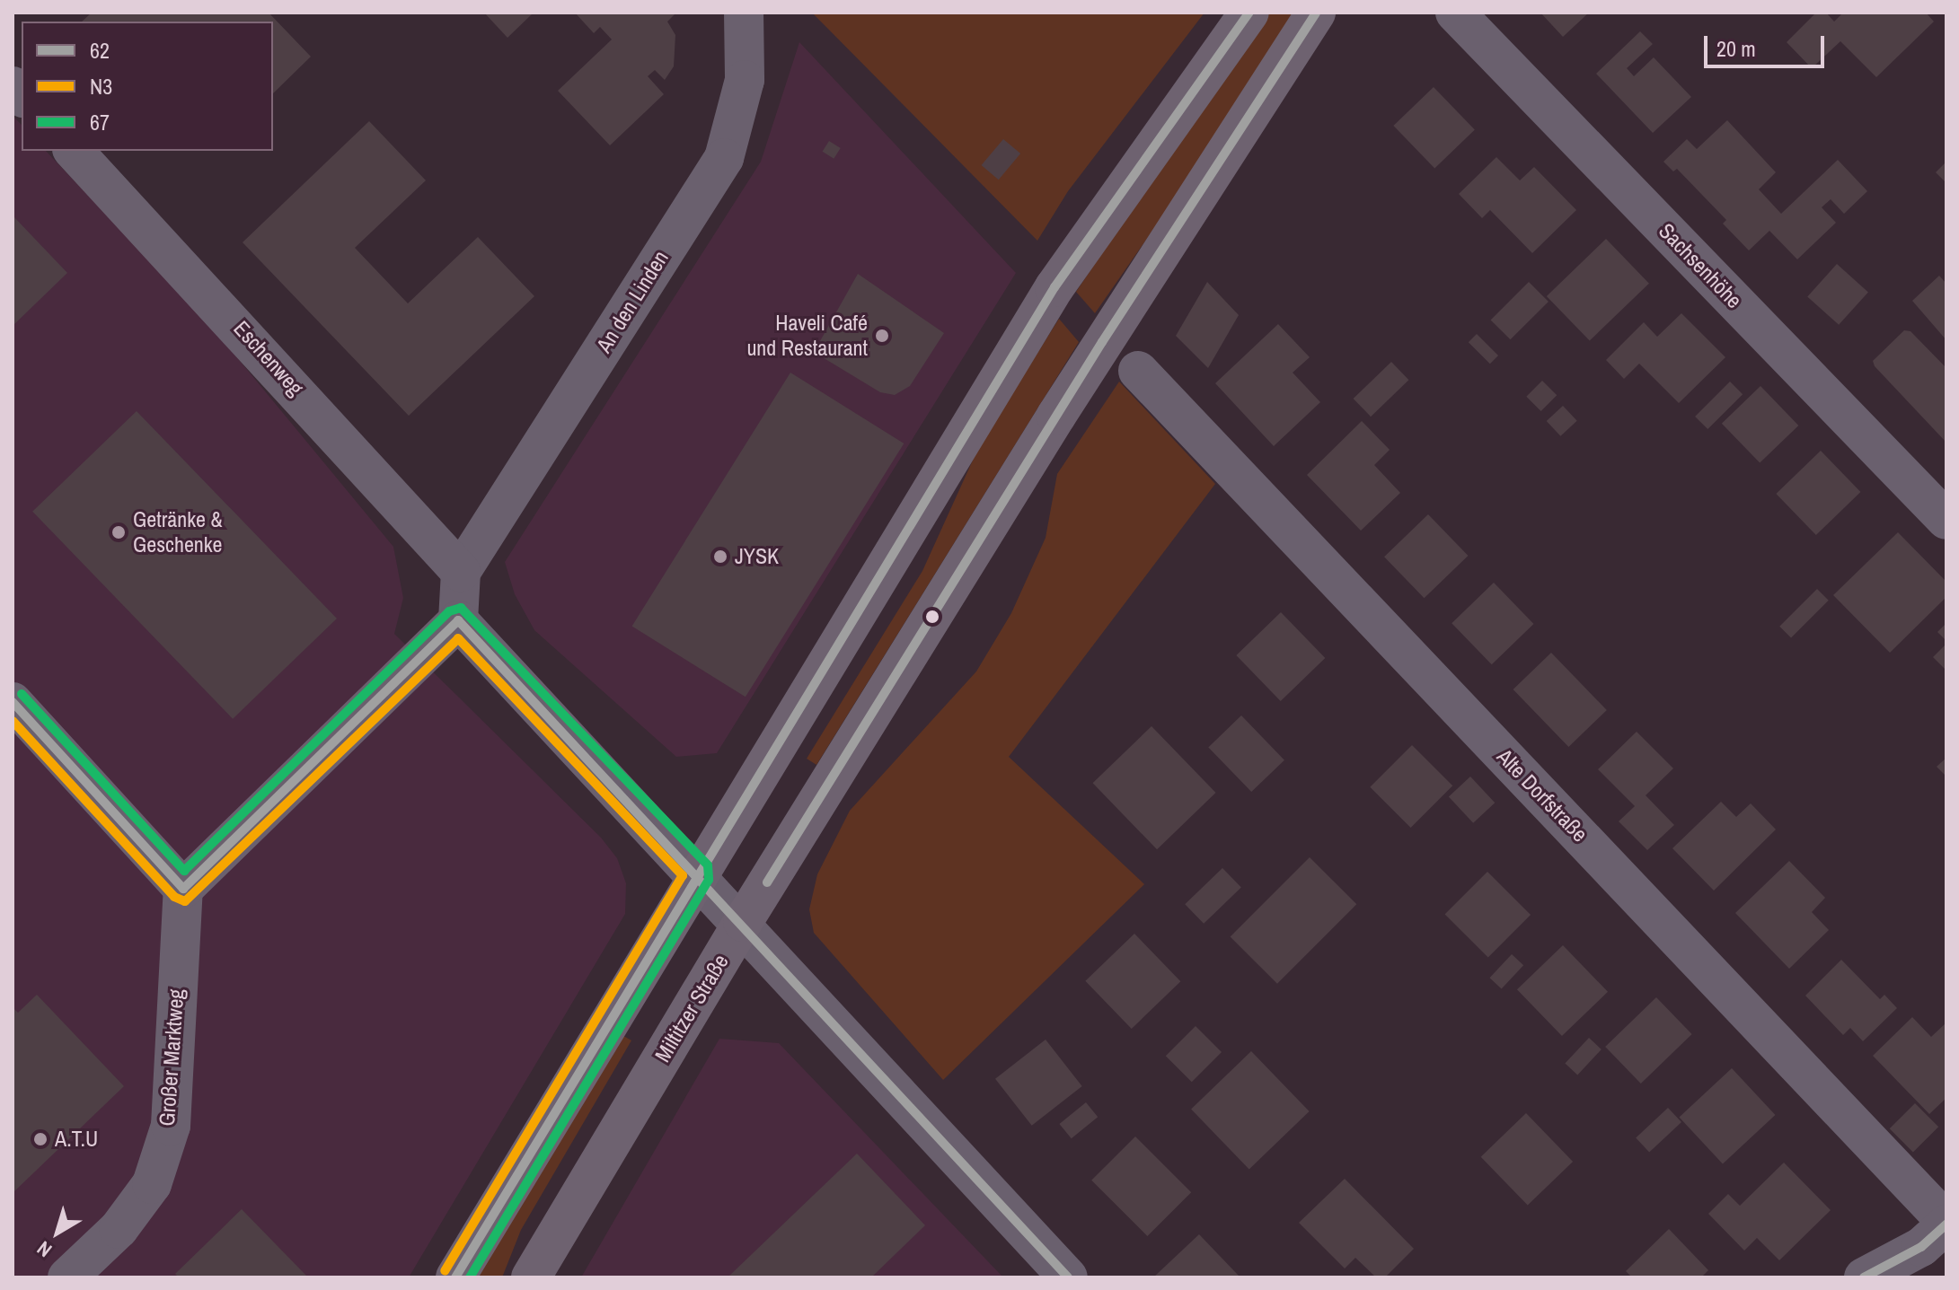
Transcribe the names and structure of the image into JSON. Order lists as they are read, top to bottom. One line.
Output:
{"streets":{"street":["Sachsenhöhe","An den Linden","Eschenweg","Alte Dorfstraße","Miltitzer Straße","Großer Marktweg"]},"crossings":[["An den Linden","Eschenweg"]],"places":["Haveli Café und Restaurant","Getränke & Geschenke","JYSK","A.T.U"],"lines":["transit line 62","transit line 67","transit line N3"],"legend":["62","N3","67"],"scale_bar":"20 m","north":"bottom left"}
